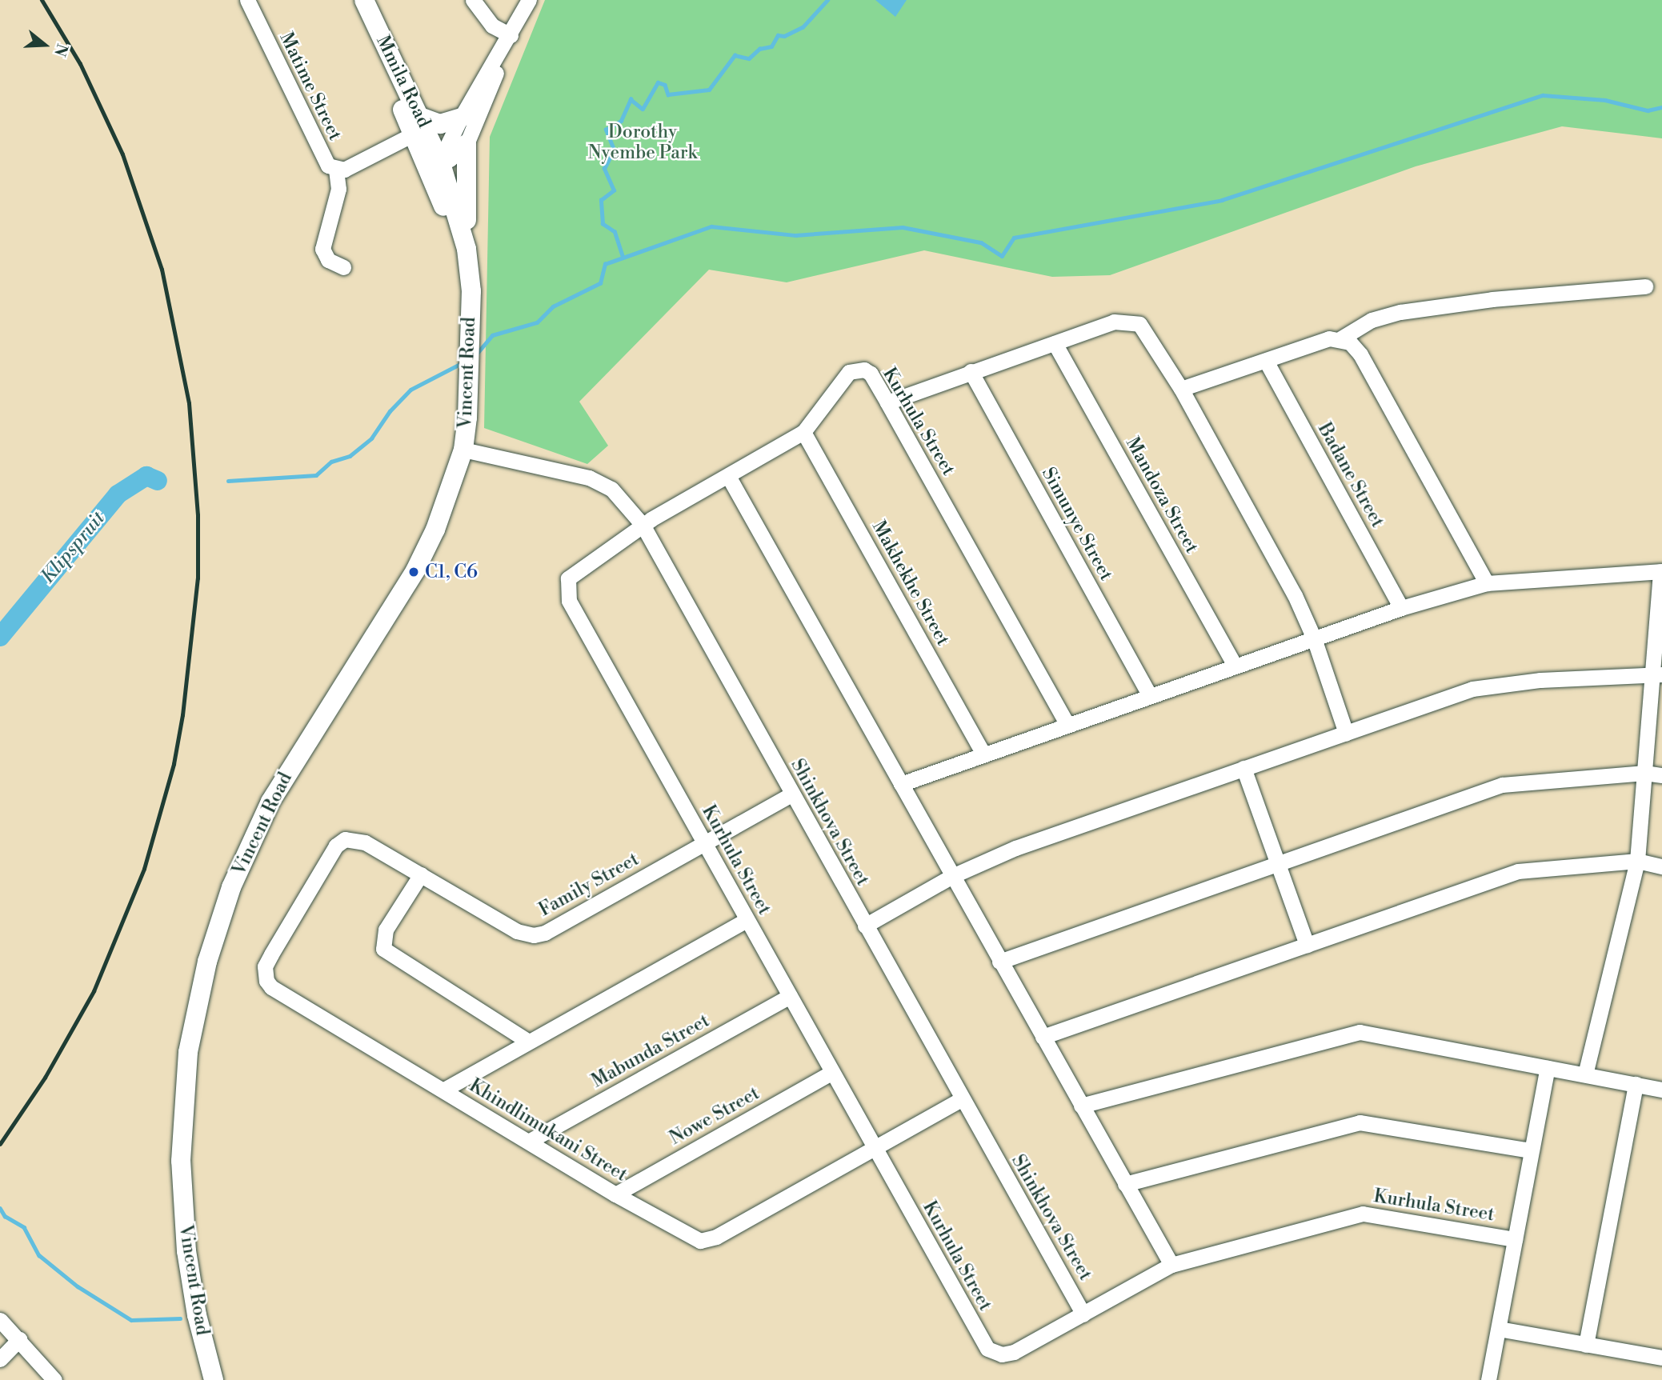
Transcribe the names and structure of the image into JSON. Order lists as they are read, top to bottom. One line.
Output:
{"streets":{"main road":["Mmila Road","Vincent Road"],"street":["Matime Street","Kurhula Street","Badane Street","Mandoza Street","Simunye Street","Makhekhe Street","Shinkhova Street","Family Street","Mabunda Street","Nowe Street","Khindlimukani Street"]},"crossings":[["Mmila Road","Matime Street"],["Mmila Road","Vincent Road"],["Vincent Road","Shinkhova Street"],["Kurhula Street","Makhekhe Street"],["Kurhula Street","Shinkhova Street"],["Kurhula Street","Family Street"],["Kurhula Street","Mabunda Street"],["Kurhula Street","Nowe Street"],["Kurhula Street","Khindlimukani Street"],["Shinkhova Street","Family Street"],["Shinkhova Street","Khindlimukani Street"],["Family Street","Khindlimukani Street"],["Mabunda Street","Khindlimukani Street"],["Nowe Street","Khindlimukani Street"]],"water":["Klipspruit"],"parks":["Dorothy Nyembe Park"],"places":["C1, C6"],"north":"right"}
